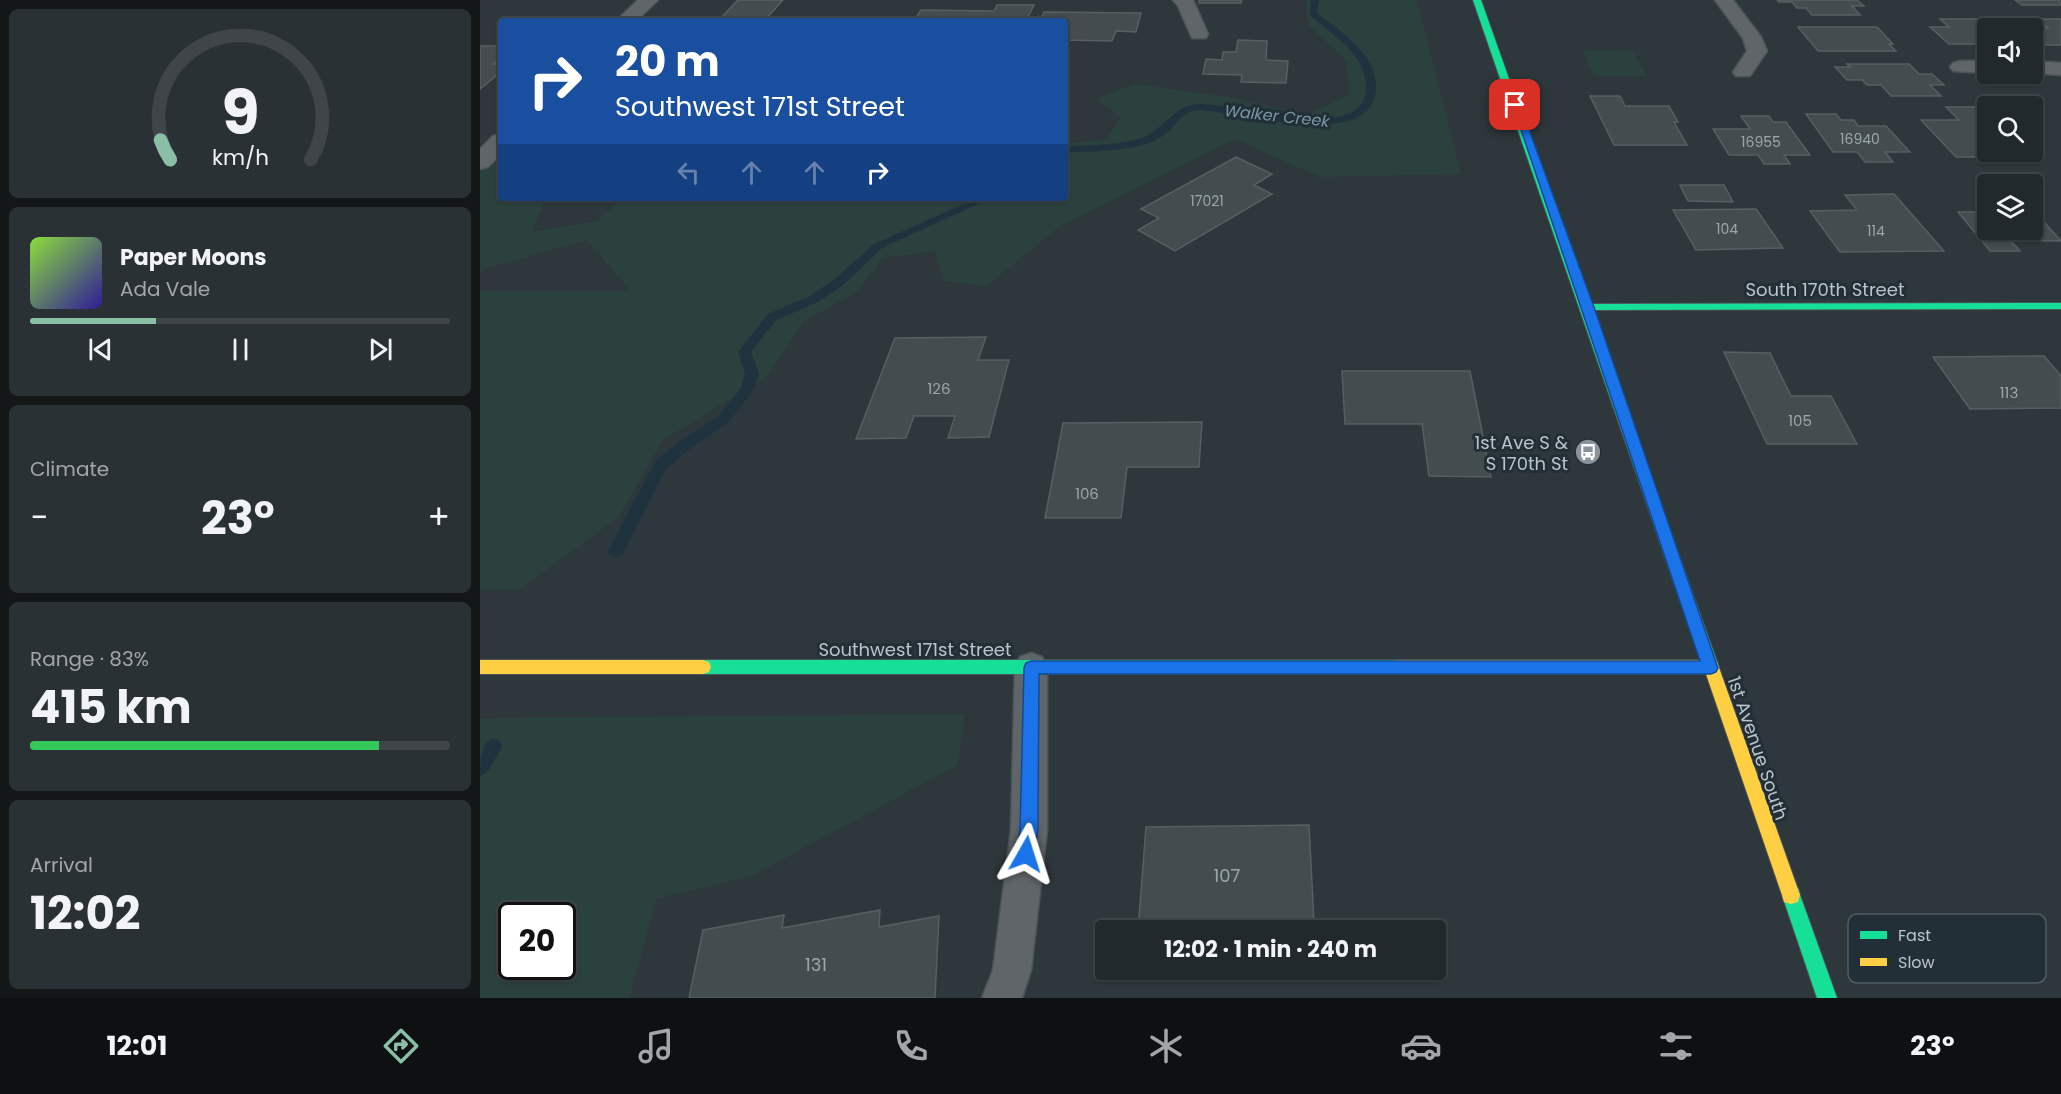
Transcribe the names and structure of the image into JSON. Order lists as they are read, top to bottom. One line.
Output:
{"streets":{"main road":["South 170th Street","Southwest 171st Street","1st Avenue South"]},"crossings":[["South 170th Street","1st Avenue South"],["Southwest 171st Street","1st Avenue South"]],"water":["Walker Creek"],"places":{"bus stop":["1st Ave S & S 170th St"]},"house_numbers":["16940","16955","17021","104","114","126","113","105","106","107","131"],"legend":["Fast","Slow"],"page":{"turn":["20 m","Southwest 171st Street"],"song":["Paper Moons","Ada Vale"],"tile":["Climate",["Range · 83%","415 km"],["Arrival","12:02"]],"heat":["−","23°","+"],"limit":"20","trip":"12:02 · 1 min · 240 m","tabs":["12:01","23°"],"gauge":["9","km/h"]}}
